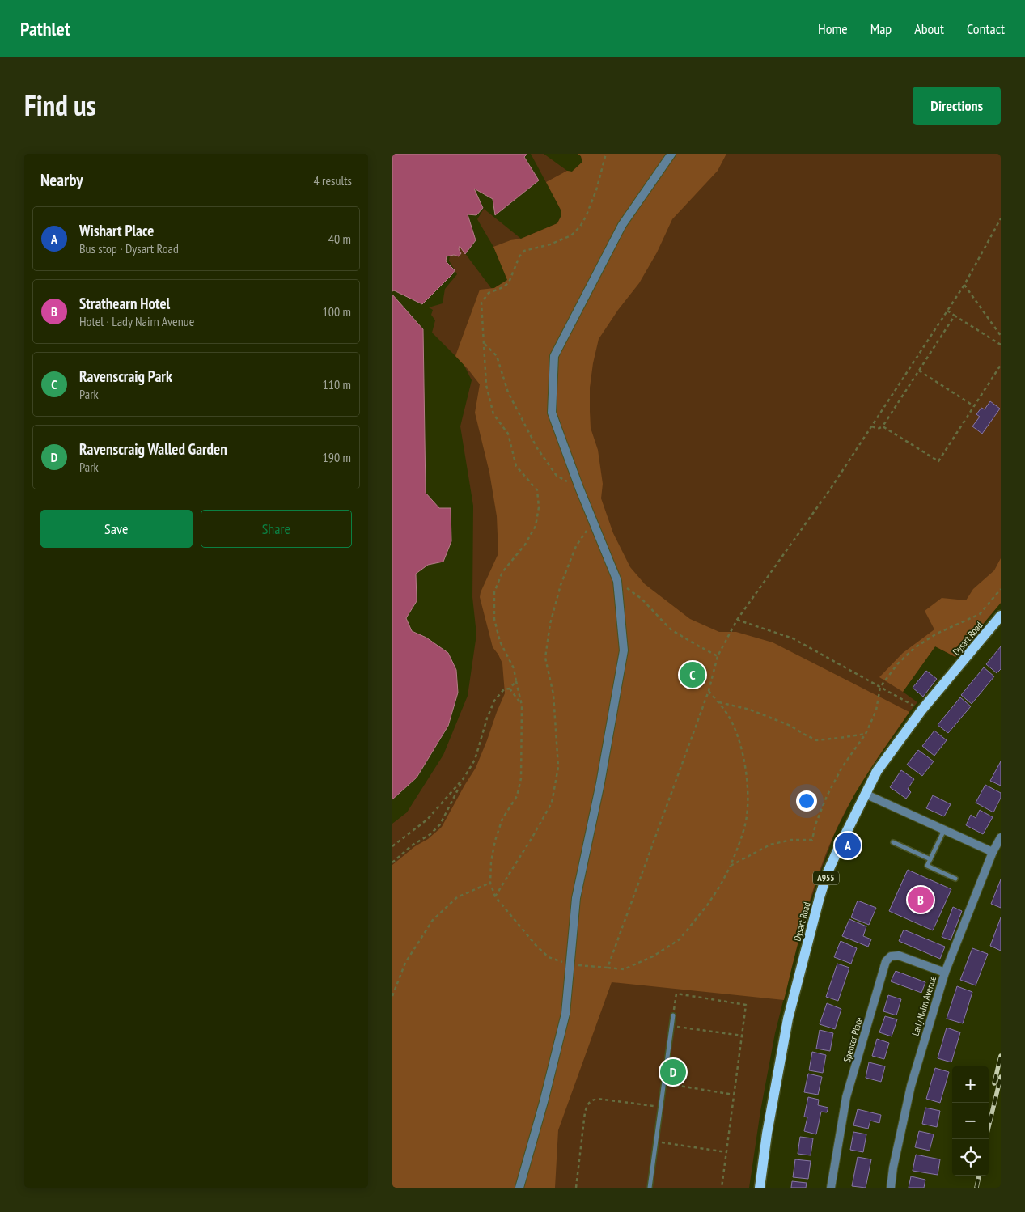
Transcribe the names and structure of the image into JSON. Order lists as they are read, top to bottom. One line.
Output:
{"streets":{"main road":["Dysart Road","A955"],"street":["Lady Nairn Avenue","Spencer Place"]},"crossings":[["Lady Nairn Avenue","Spencer Place"]],"page":{"header":"Pathlet","nav":["Home","Map","About","Contact"],"title":"Find us","buttons":["Directions",["Save","Share"]],"heading":["Nearby","4 results"],"list":[{"mark":"A","name":"Wishart Place","note":"Bus stop · Dysart Road","value":"40 m"},{"mark":"B","name":"Strathearn Hotel","note":"Hotel · Lady Nairn Avenue","value":"100 m"},{"mark":"C","name":"Ravenscraig Park","note":"Park","value":"110 m"},{"mark":"D","name":"Ravenscraig Walled Garden","note":"Park","value":"190 m"}],"pins":["C","A","B","D"],"map_buttons":["+","−"]}}
